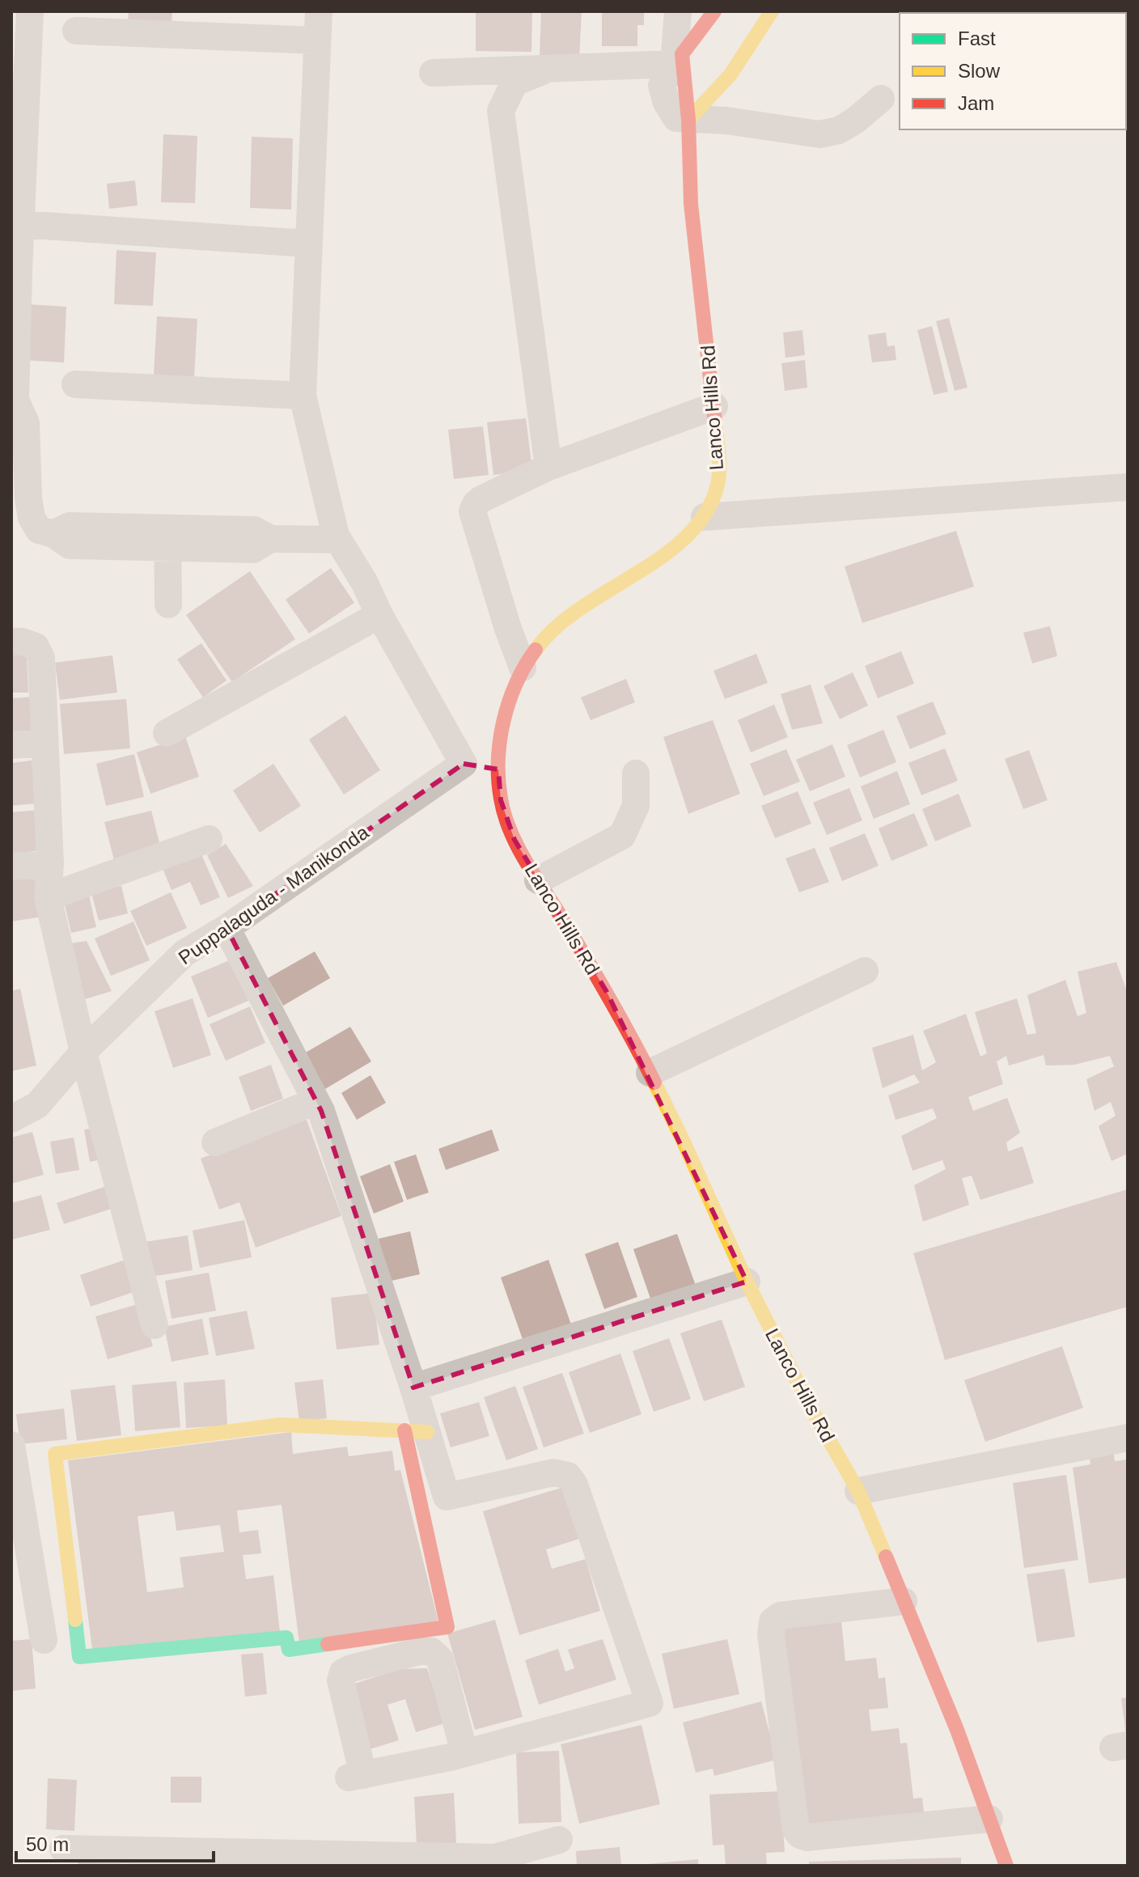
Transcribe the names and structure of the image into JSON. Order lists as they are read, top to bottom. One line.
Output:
{"streets":{"street":["Lanco Hills Rd","Puppalaguda - Manikonda"]},"legend":["Fast","Slow","Jam"],"scale_bar":"50 m"}
